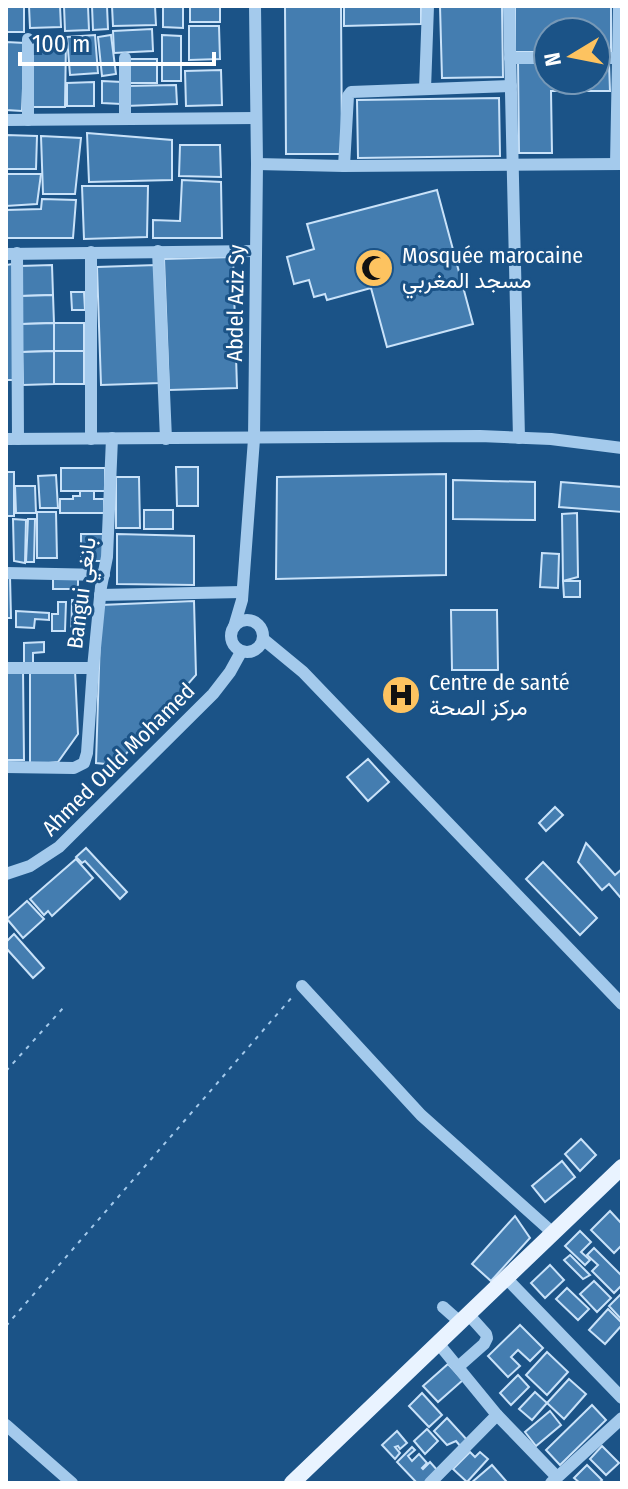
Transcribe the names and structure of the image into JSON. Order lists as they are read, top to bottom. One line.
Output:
{"streets":{"street":["Abdel Aziz Sy","Bangui بانغي","Ahmed Ould Mohamed"]},"crossings":[["Abdel Aziz Sy","Ahmed Ould Mohamed"]],"places":{"mosque":["Mosquée marocaine مسجد المغربي"],"hospital":["Centre de santé مركز الصحة"]},"scale_bar":"100 m","north":"left"}
